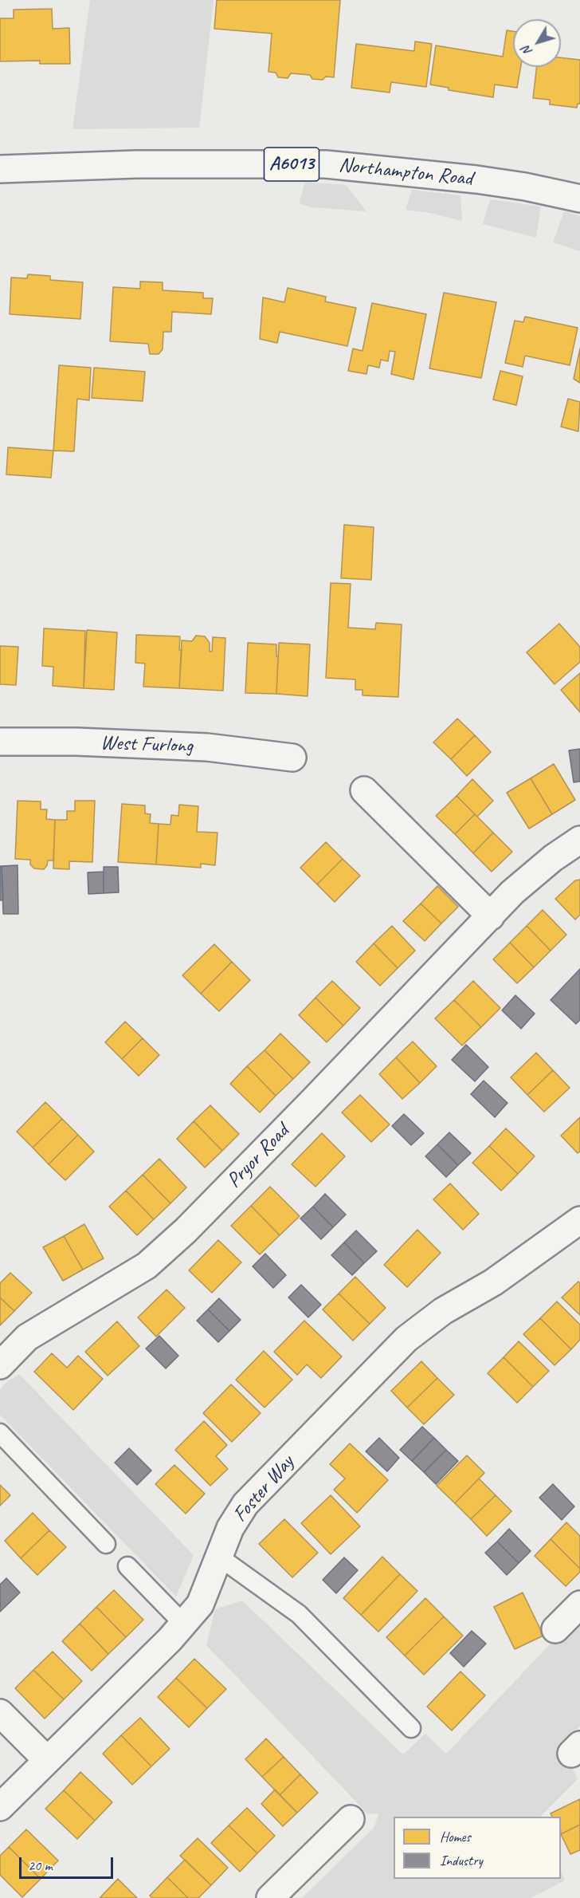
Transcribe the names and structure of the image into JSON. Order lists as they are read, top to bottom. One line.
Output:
{"streets":{"street":["A6013","Northampton Road","West Furlong","Pryor Road","Foster Way"]},"legend":["Homes","Industry"],"scale_bar":"20 m","north":"bottom left"}
